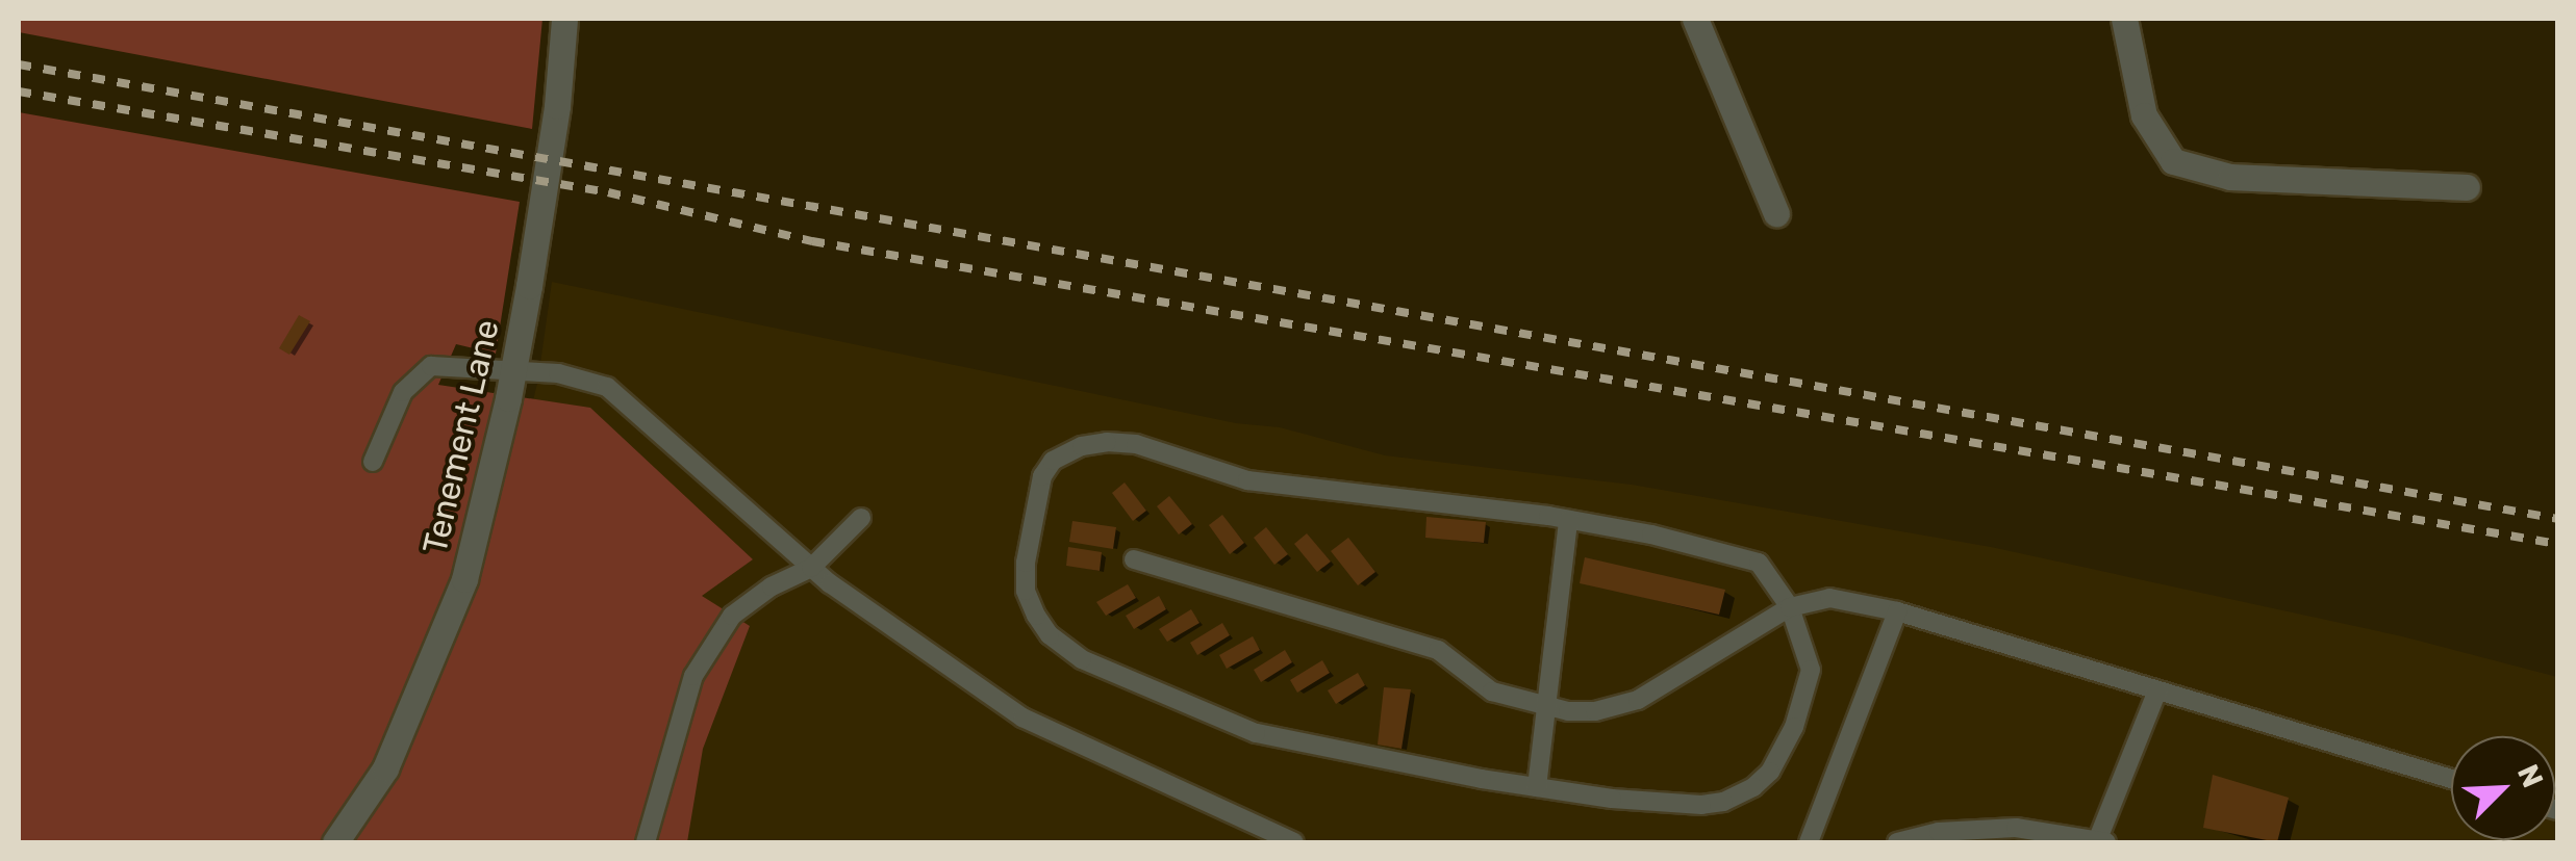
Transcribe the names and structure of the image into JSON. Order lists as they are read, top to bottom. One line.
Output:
{"streets":{"street":["Tenement Lane"]},"north":"top right"}
